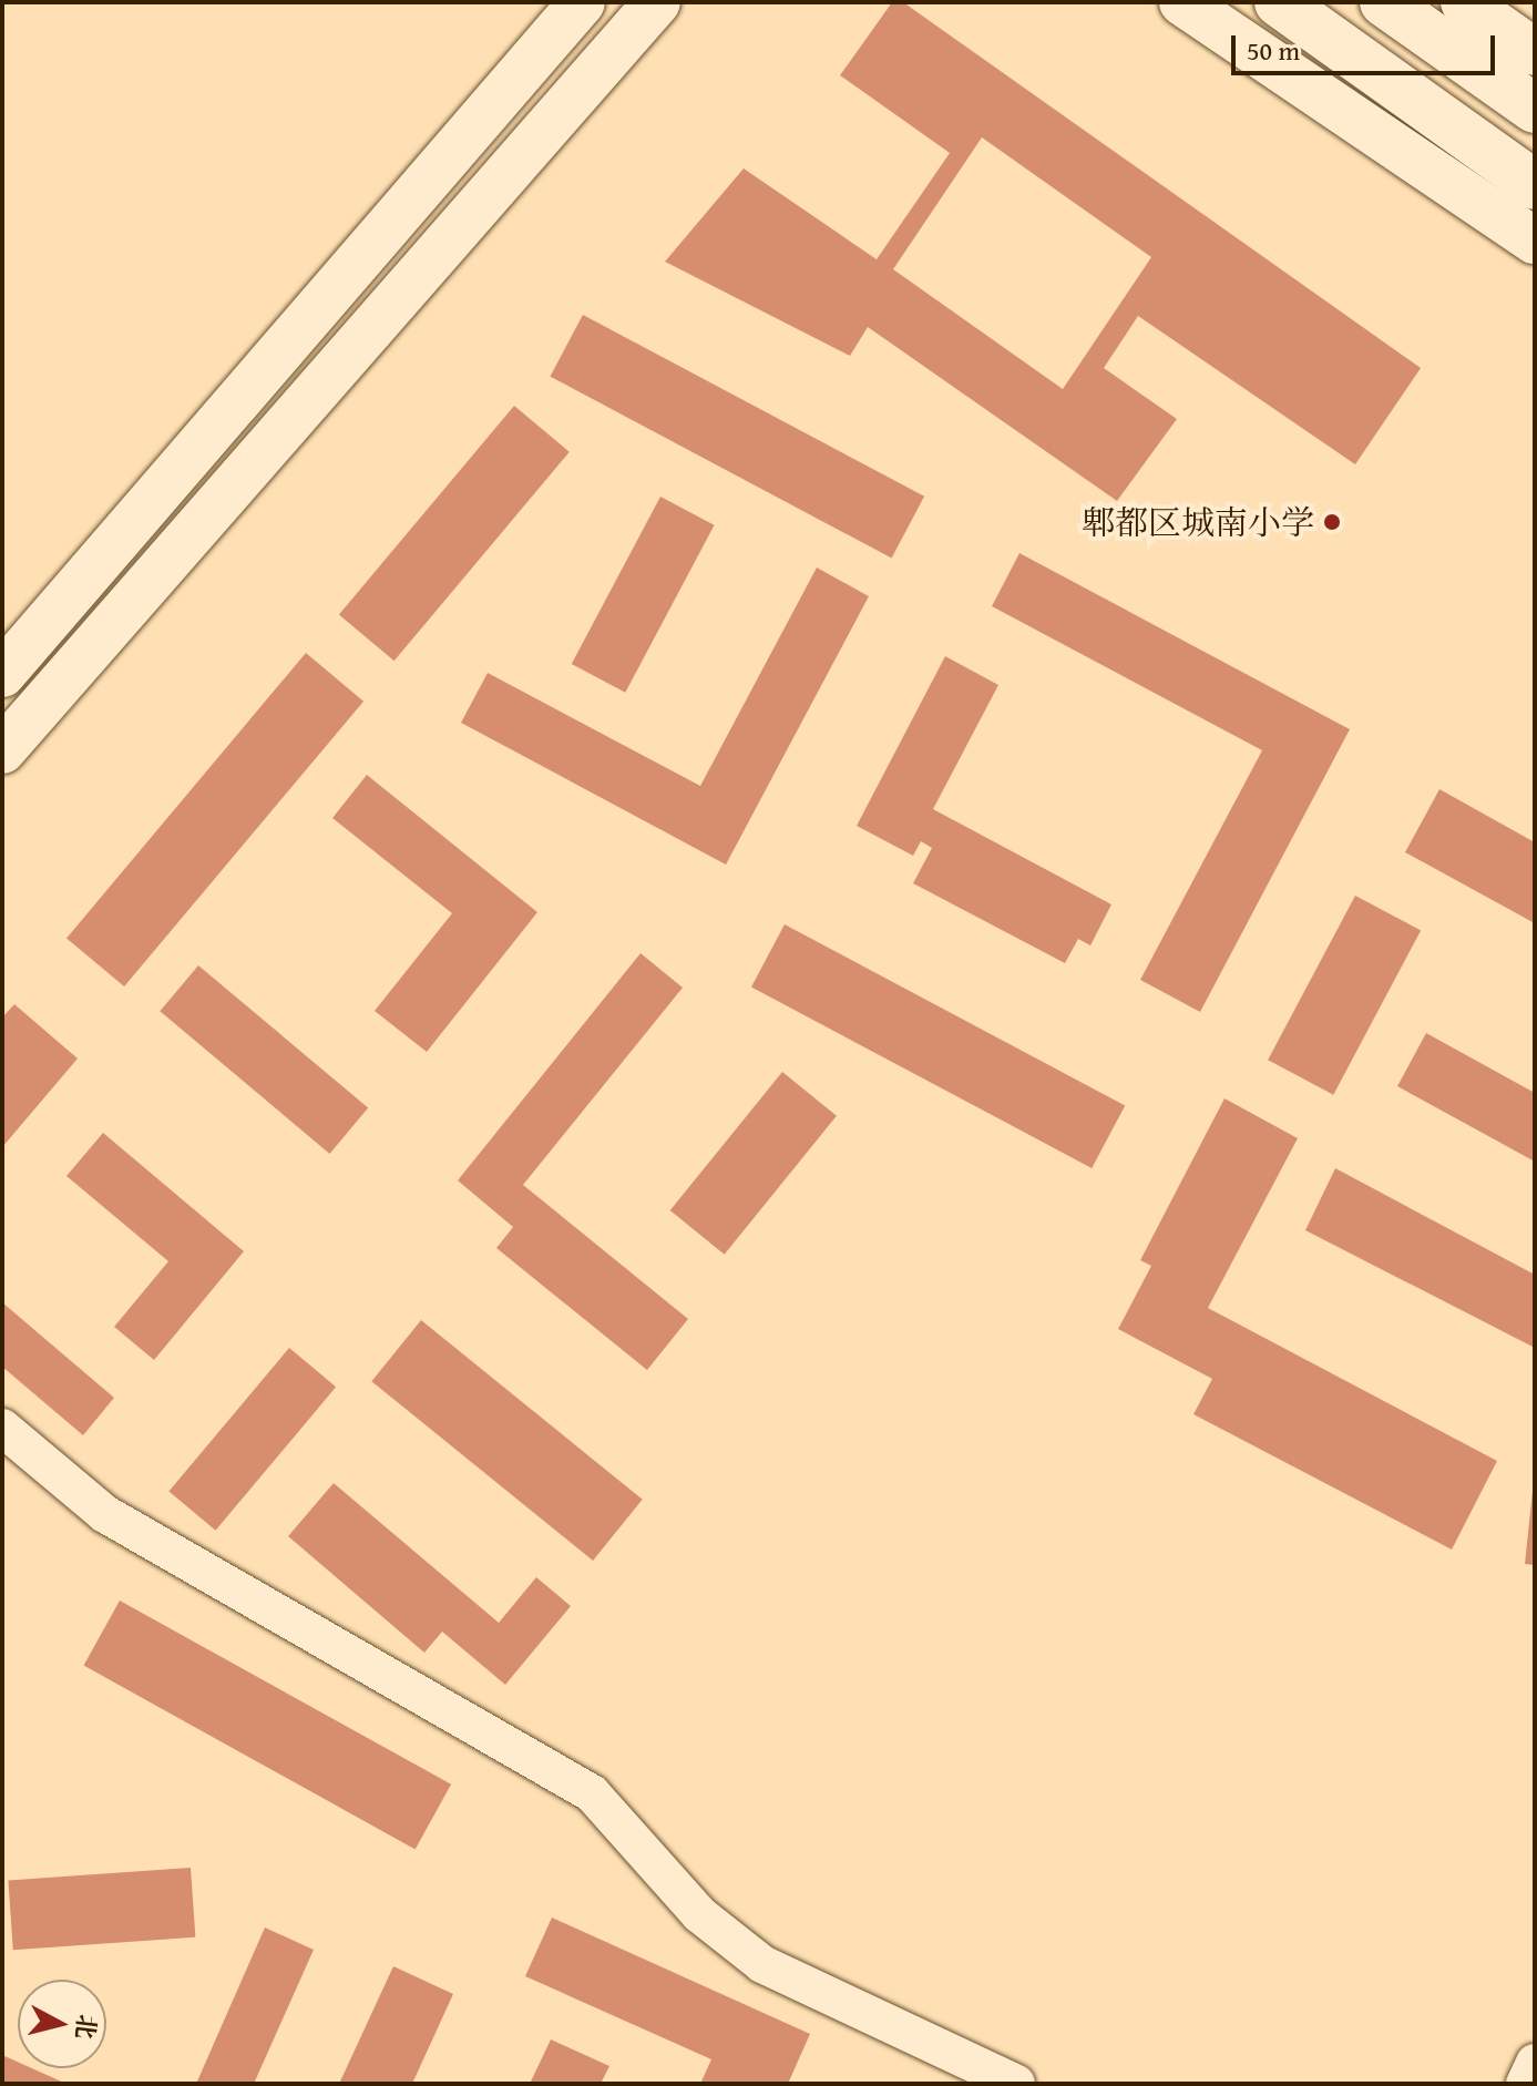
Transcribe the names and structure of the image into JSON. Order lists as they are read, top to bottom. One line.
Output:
{"places":["郫都区城南小学"],"scale_bar":"50 m","north":"right"}
